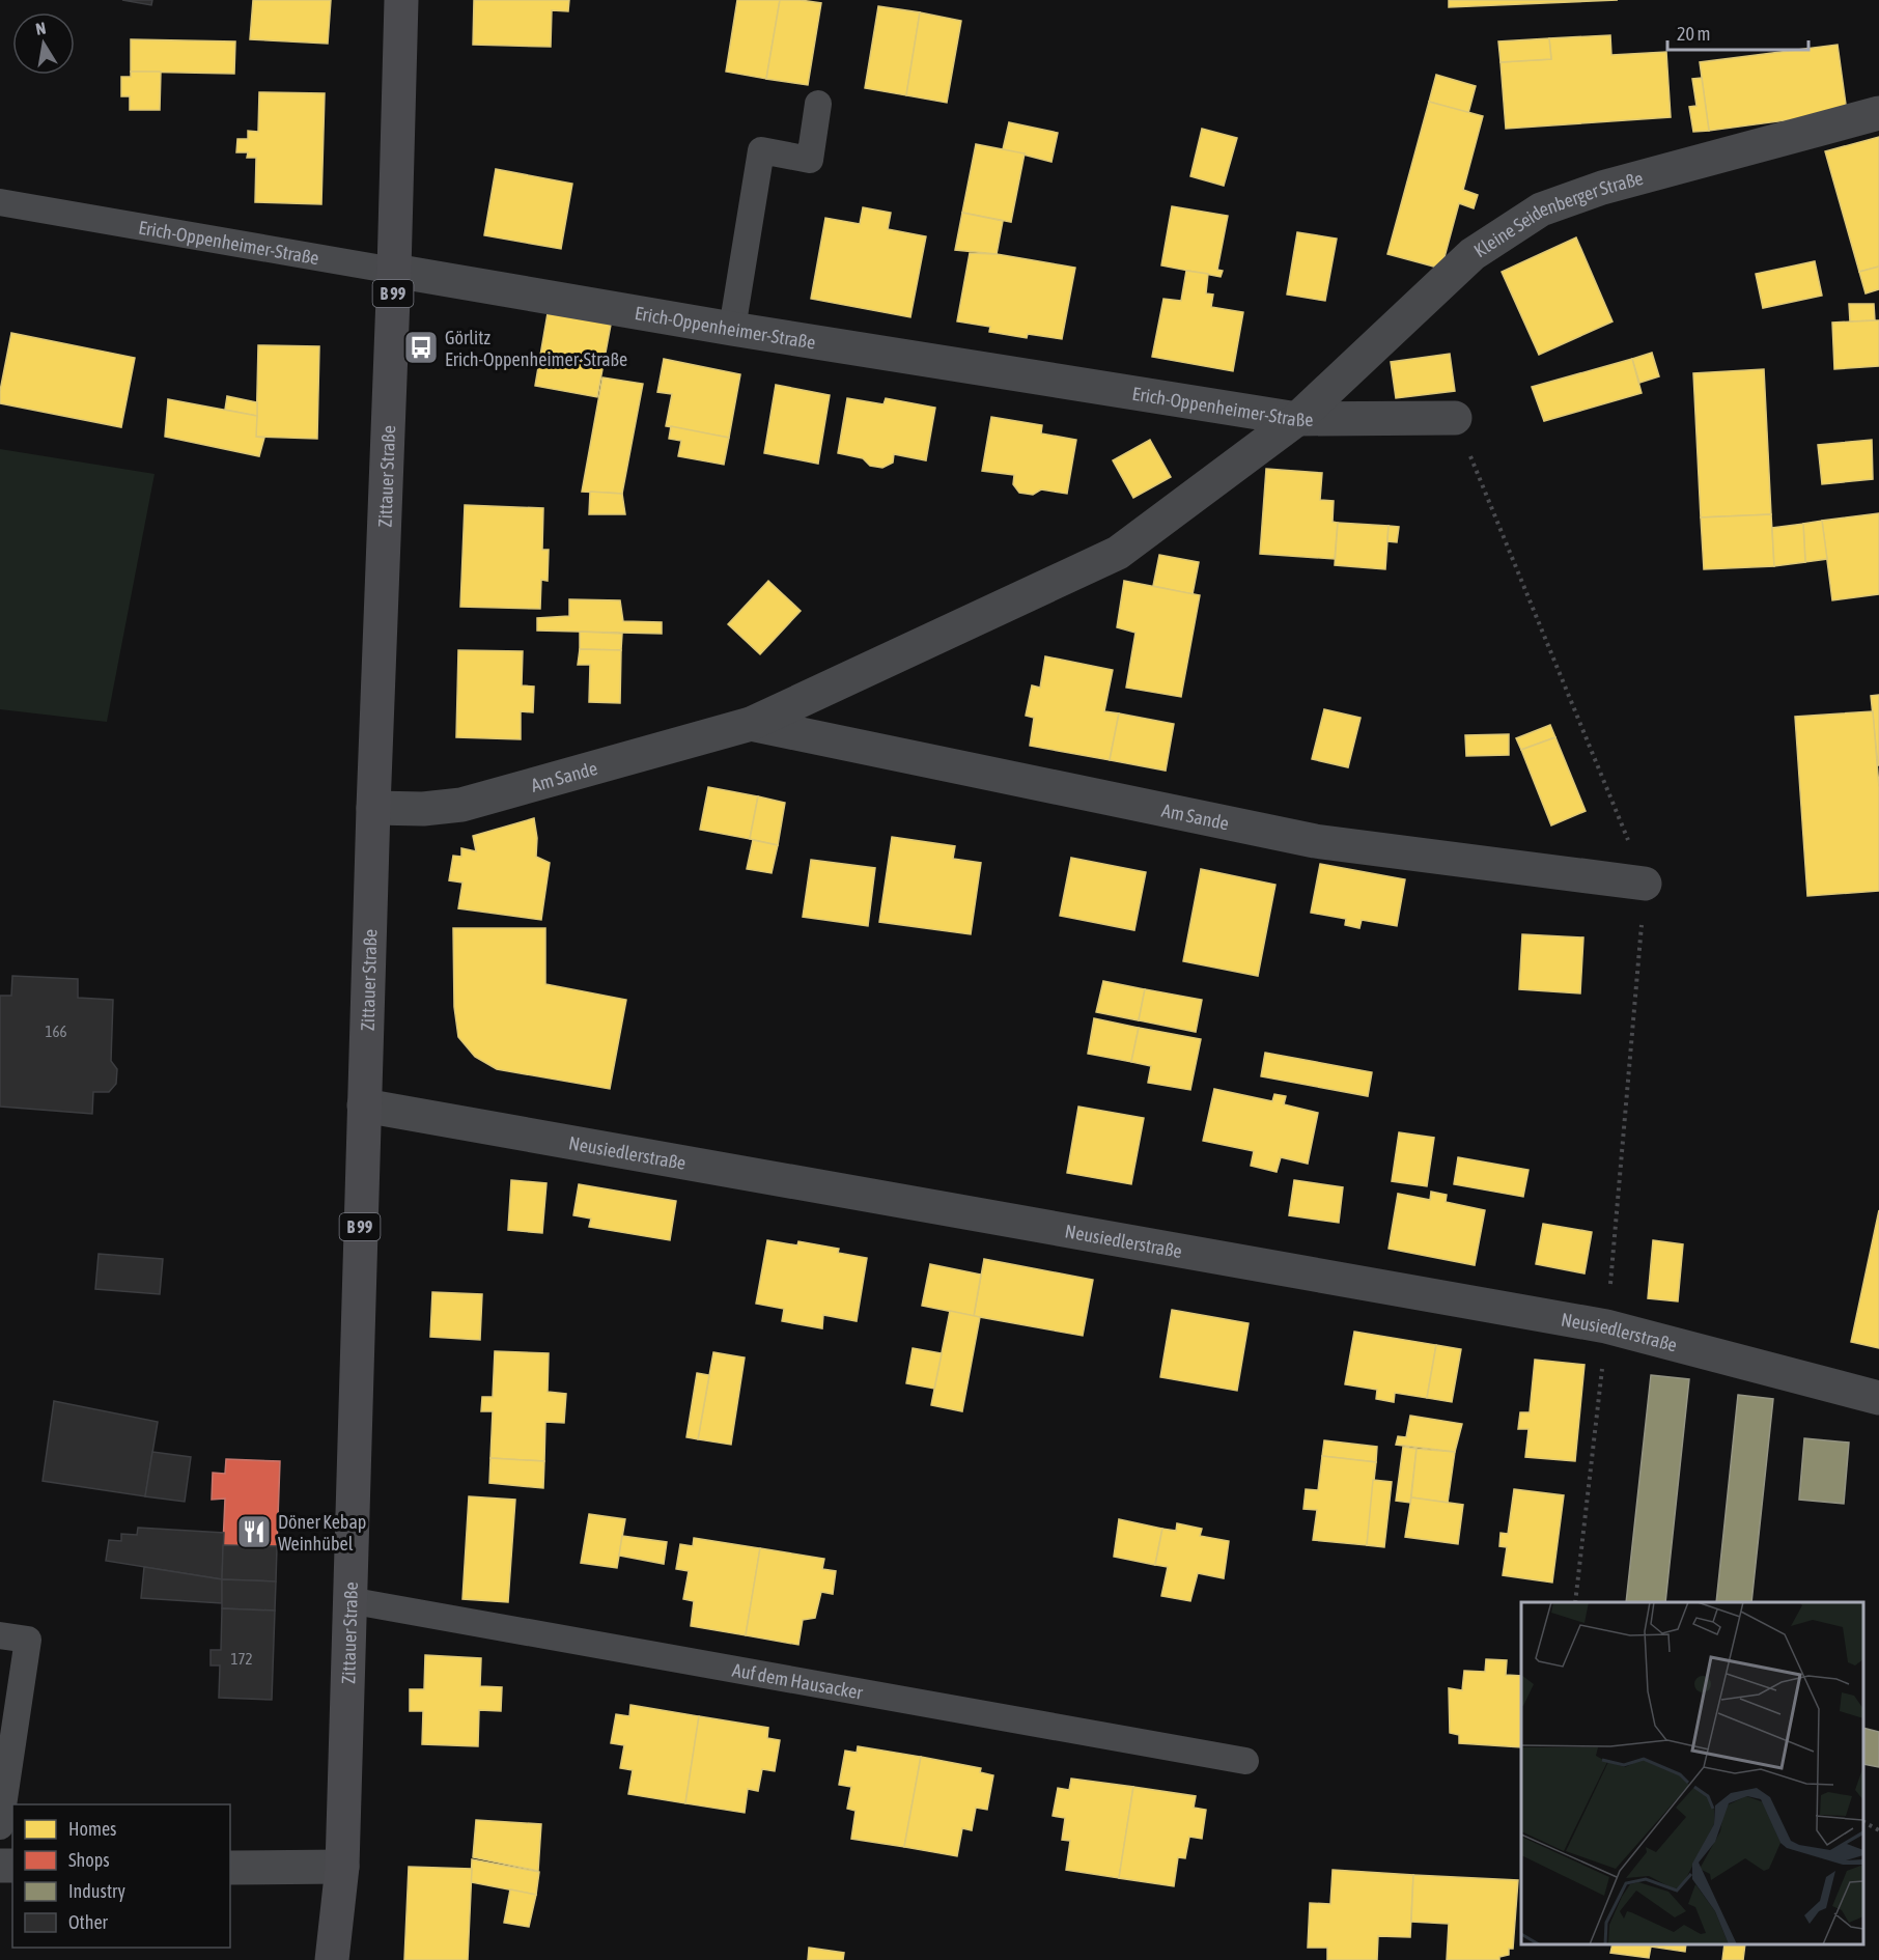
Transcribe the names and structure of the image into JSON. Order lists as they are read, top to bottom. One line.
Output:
{"streets":{"main road":["B 99","Zittauer Straße"],"street":["Kleine Seidenberger Straße","Erich-Oppenheimer-Straße","Am Sande","Neusiedlerstraße"],"lane":["Auf dem Hausacker"]},"crossings":[["Kleine Seidenberger Straße","Erich-Oppenheimer-Straße"],["Kleine Seidenberger Straße","Am Sande"],["Erich-Oppenheimer-Straße","Zittauer Straße"],["Erich-Oppenheimer-Straße","Am Sande"],["Zittauer Straße","Am Sande"],["Zittauer Straße","Neusiedlerstraße"],["Zittauer Straße","Auf dem Hausacker"]],"places":{"bus stop":["Görlitz Erich-Oppenheimer-Straße"],"restaurant":["Döner Kebap Weinhübel"]},"house_numbers":["166","172"],"legend":["Homes","Shops","Industry","Other"],"scale_bar":"20 m","north":"top"}
